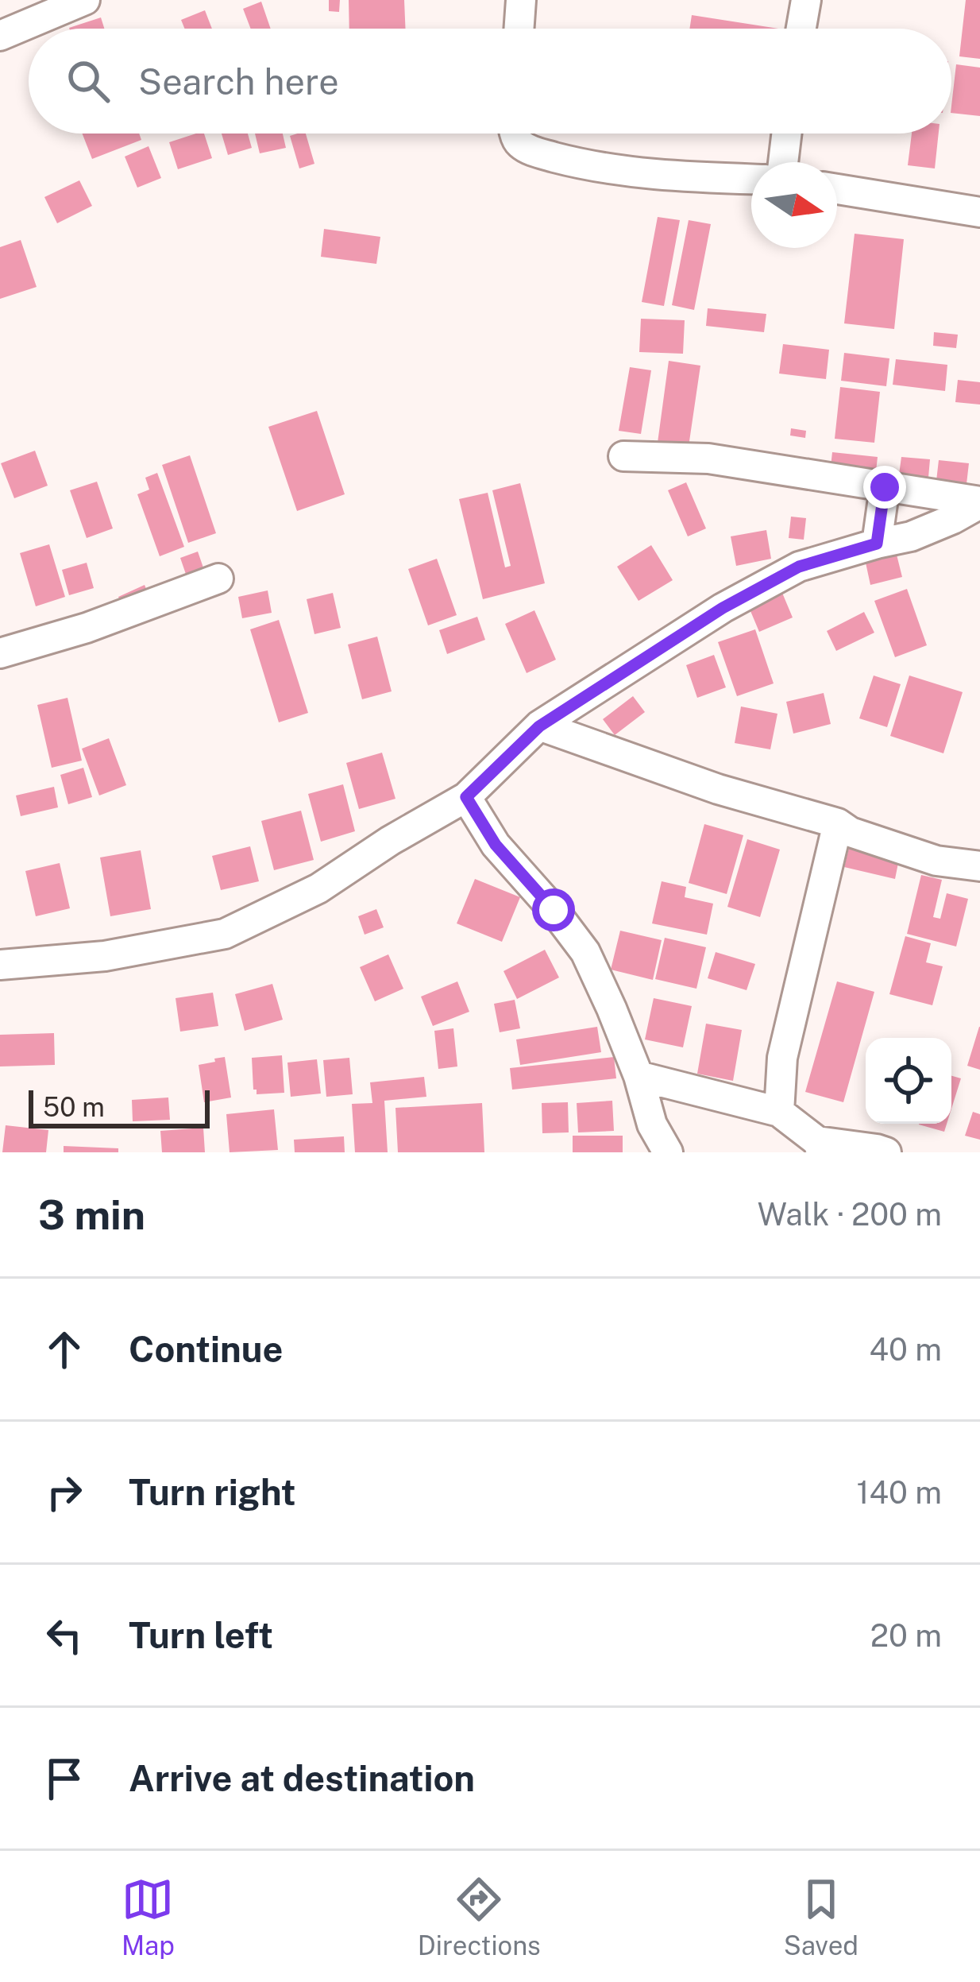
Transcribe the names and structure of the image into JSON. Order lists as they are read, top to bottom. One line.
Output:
{"scale_bar":"50 m","north":"right","page":{"search":"Search here","scale":"50 m","heading":["3 min","Walk · 200 m"],"list":[["Continue","40 m"],["Turn right","140 m"],["Turn left","20 m"],"Arrive at destination"],"nav":["Map","Directions","Saved"]}}
